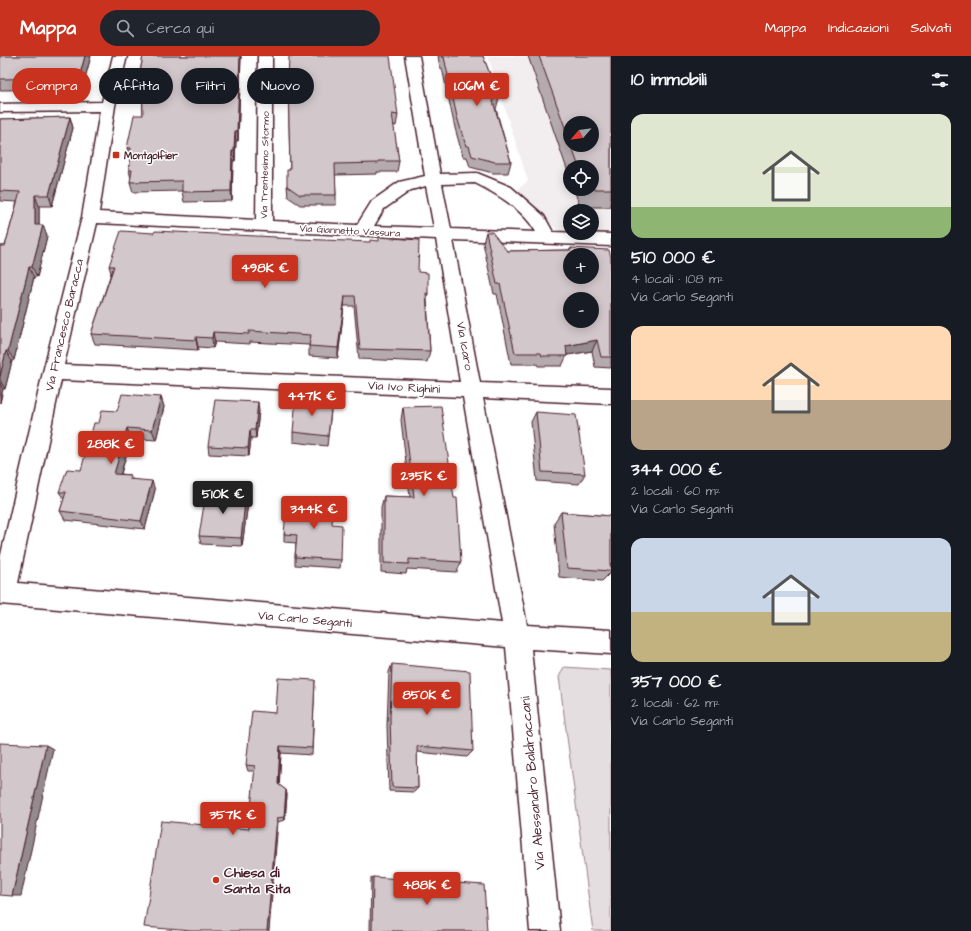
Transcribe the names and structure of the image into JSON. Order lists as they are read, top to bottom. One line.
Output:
{"streets":{"street":["Via Trentesimo Stormo","Via Giannetto Vassura","Via Francesco Baracca","Via Icaro","Via Ivo Righini","Via Carlo Seganti","Via Alessandro Baldraccani"]},"crossings":[["Via Trentesimo Stormo","Via Giannetto Vassura"],["Via Giannetto Vassura","Via Francesco Baracca"],["Via Giannetto Vassura","Via Icaro"],["Via Francesco Baracca","Via Ivo Righini"],["Via Francesco Baracca","Via Carlo Seganti"],["Via Icaro","Via Ivo Righini"],["Via Icaro","Via Carlo Seganti"],["Via Icaro","Via Alessandro Baldraccani"],["Via Carlo Seganti","Via Alessandro Baldraccani"]],"places":{"transit":["Montgolfier"],"other":["Chiesa di Santa Rita"]},"north":"bottom left","page":{"header":"Mappa","search":"Cerca qui","nav":["Mappa","Indicazioni","Salvati"],"heading":"10 immobili","chip":["Compra","Affitta","Filtri","Nuovo"],"price":["1.06M €","498K €","447K €","288K €","235K €","510K €","344K €","850K €","357K €","488K €"],"list":[{"name":"510 000 €","note":"4 locali · 108 m² · Via Carlo Seganti"},{"name":"344 000 €","note":"2 locali · 60 m² · Via Carlo Seganti"},{"name":"357 000 €","note":"2 locali · 62 m² · Via Carlo Seganti"}],"map_buttons":["+","−"]}}
